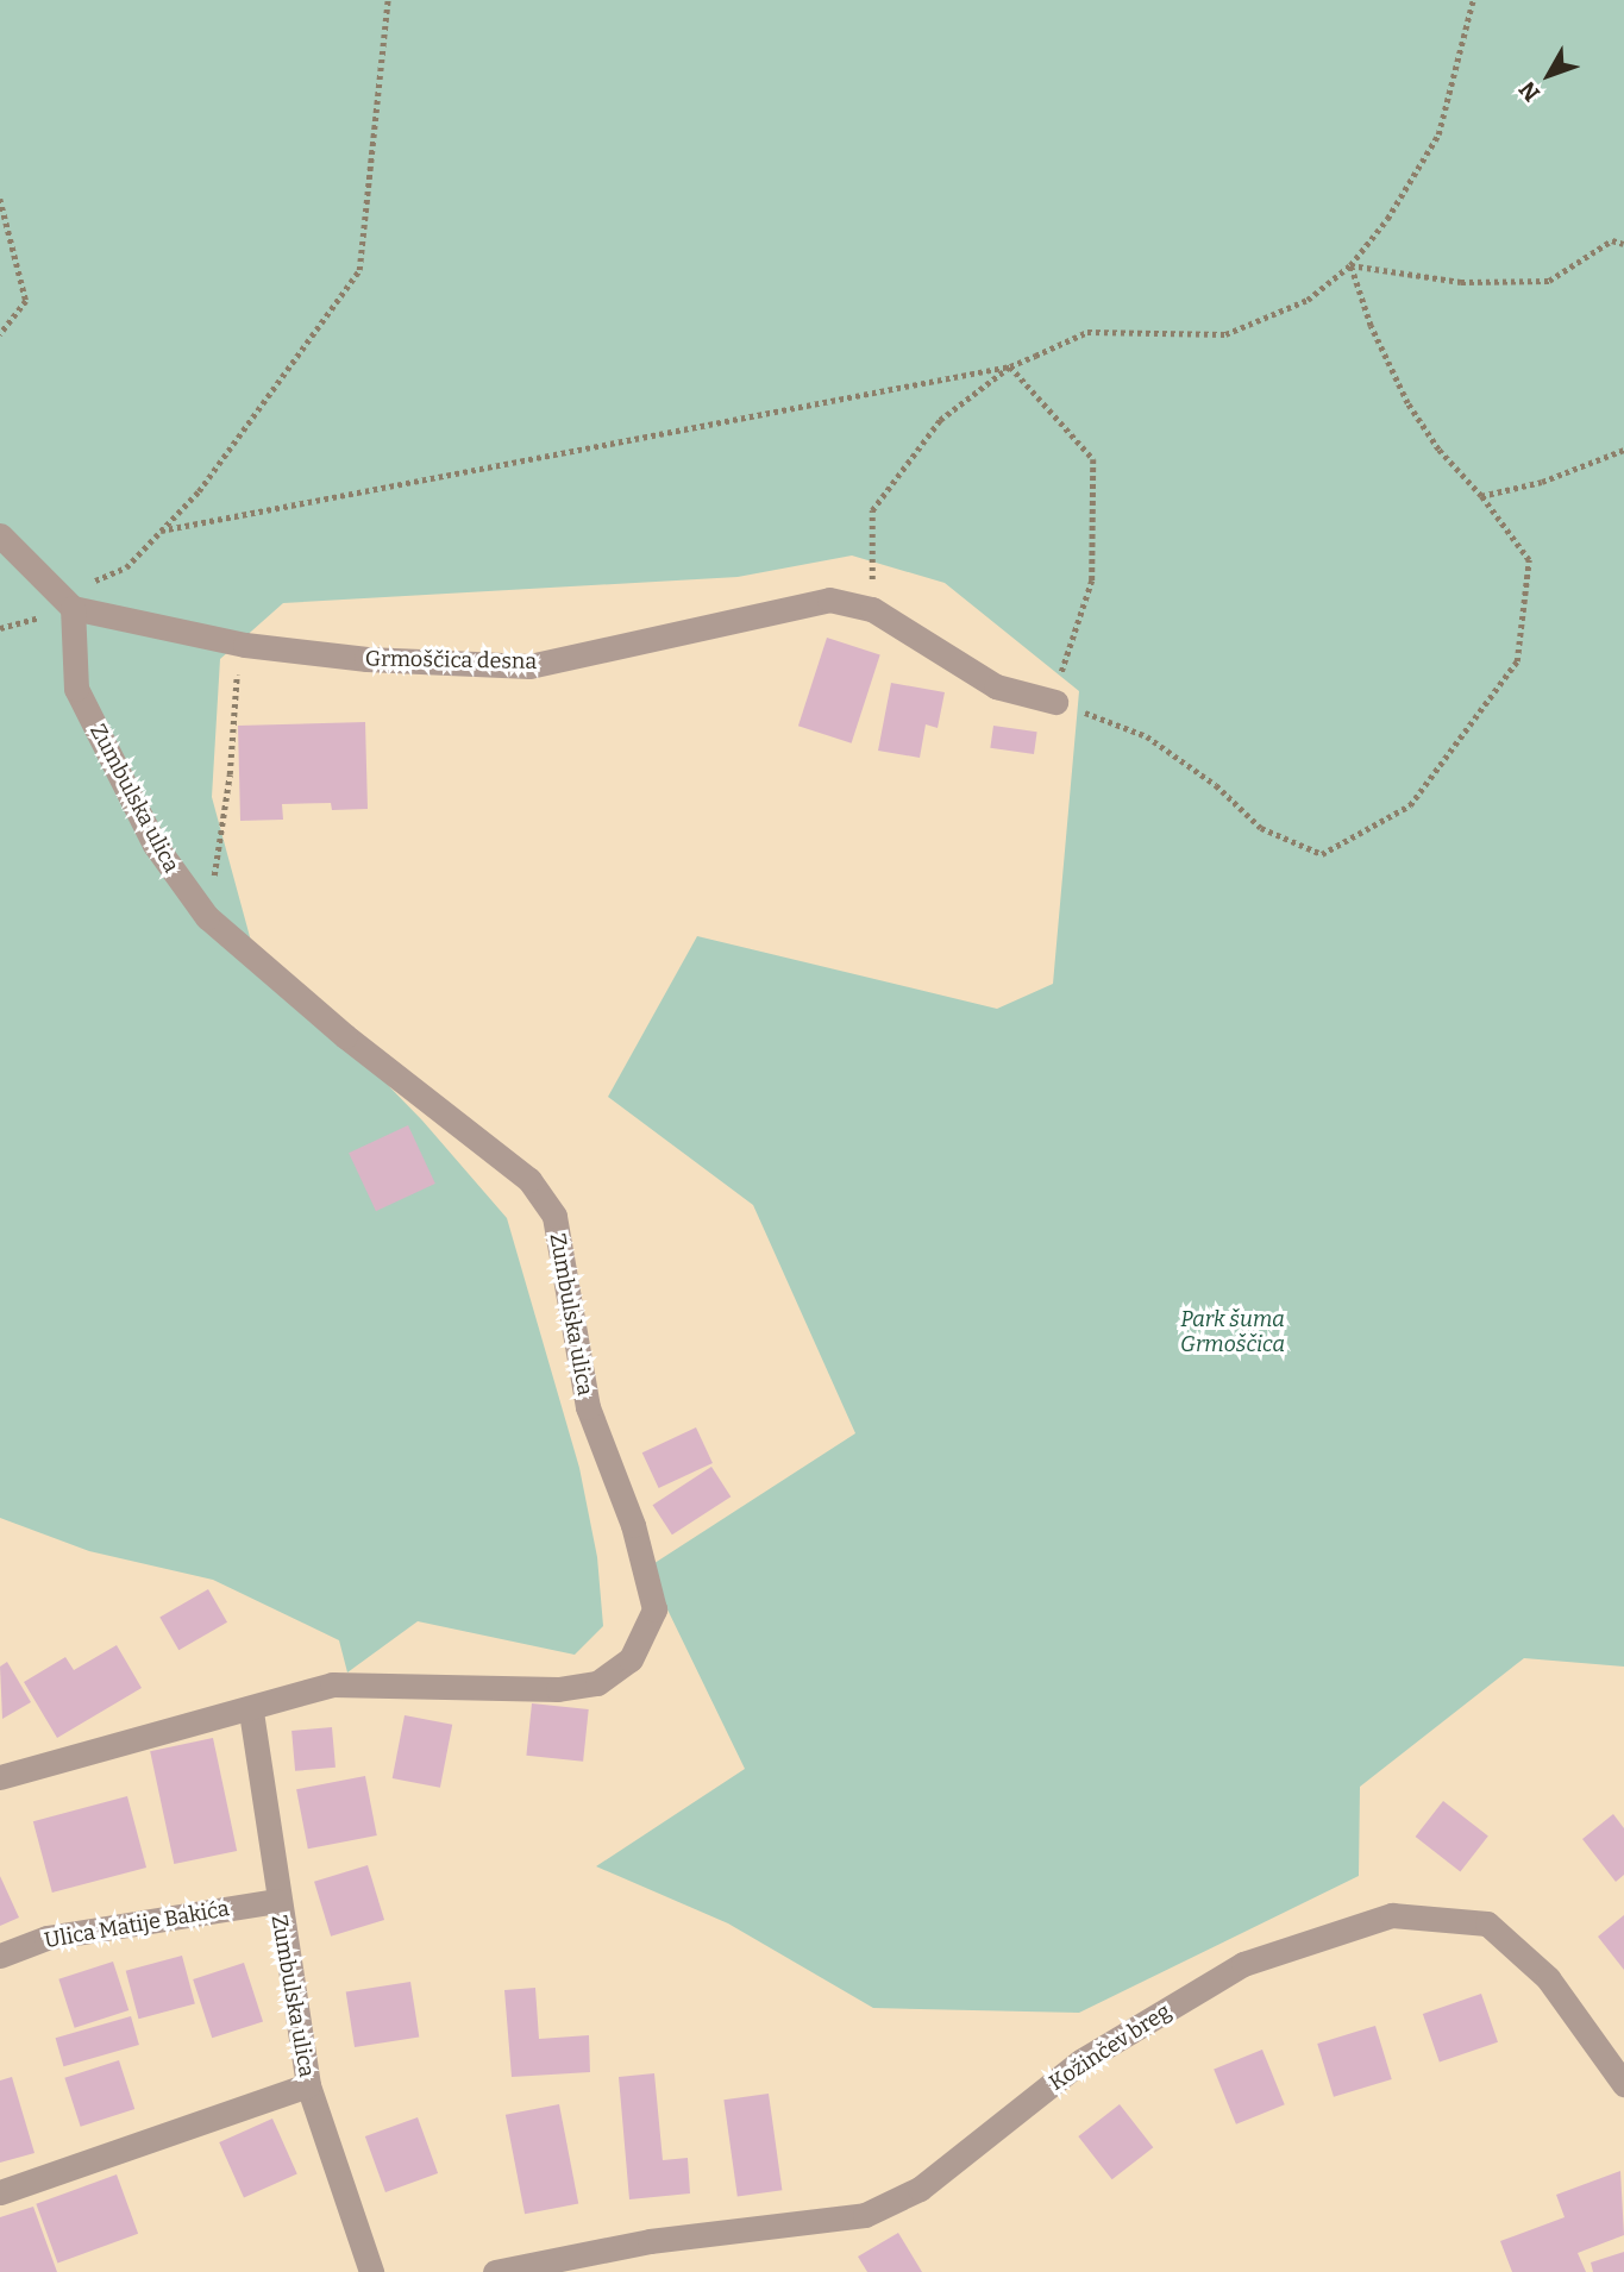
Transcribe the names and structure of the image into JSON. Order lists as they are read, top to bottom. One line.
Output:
{"streets":{"street":["Grmoščica desna","Zumbulska ulica","Ulica Matije Bakića","Kožinčev breg"]},"crossings":[["Grmoščica desna","Zumbulska ulica"],["Zumbulska ulica","Ulica Matije Bakića"]],"parks":["Park šuma Grmoščica"],"north":"bottom left"}
